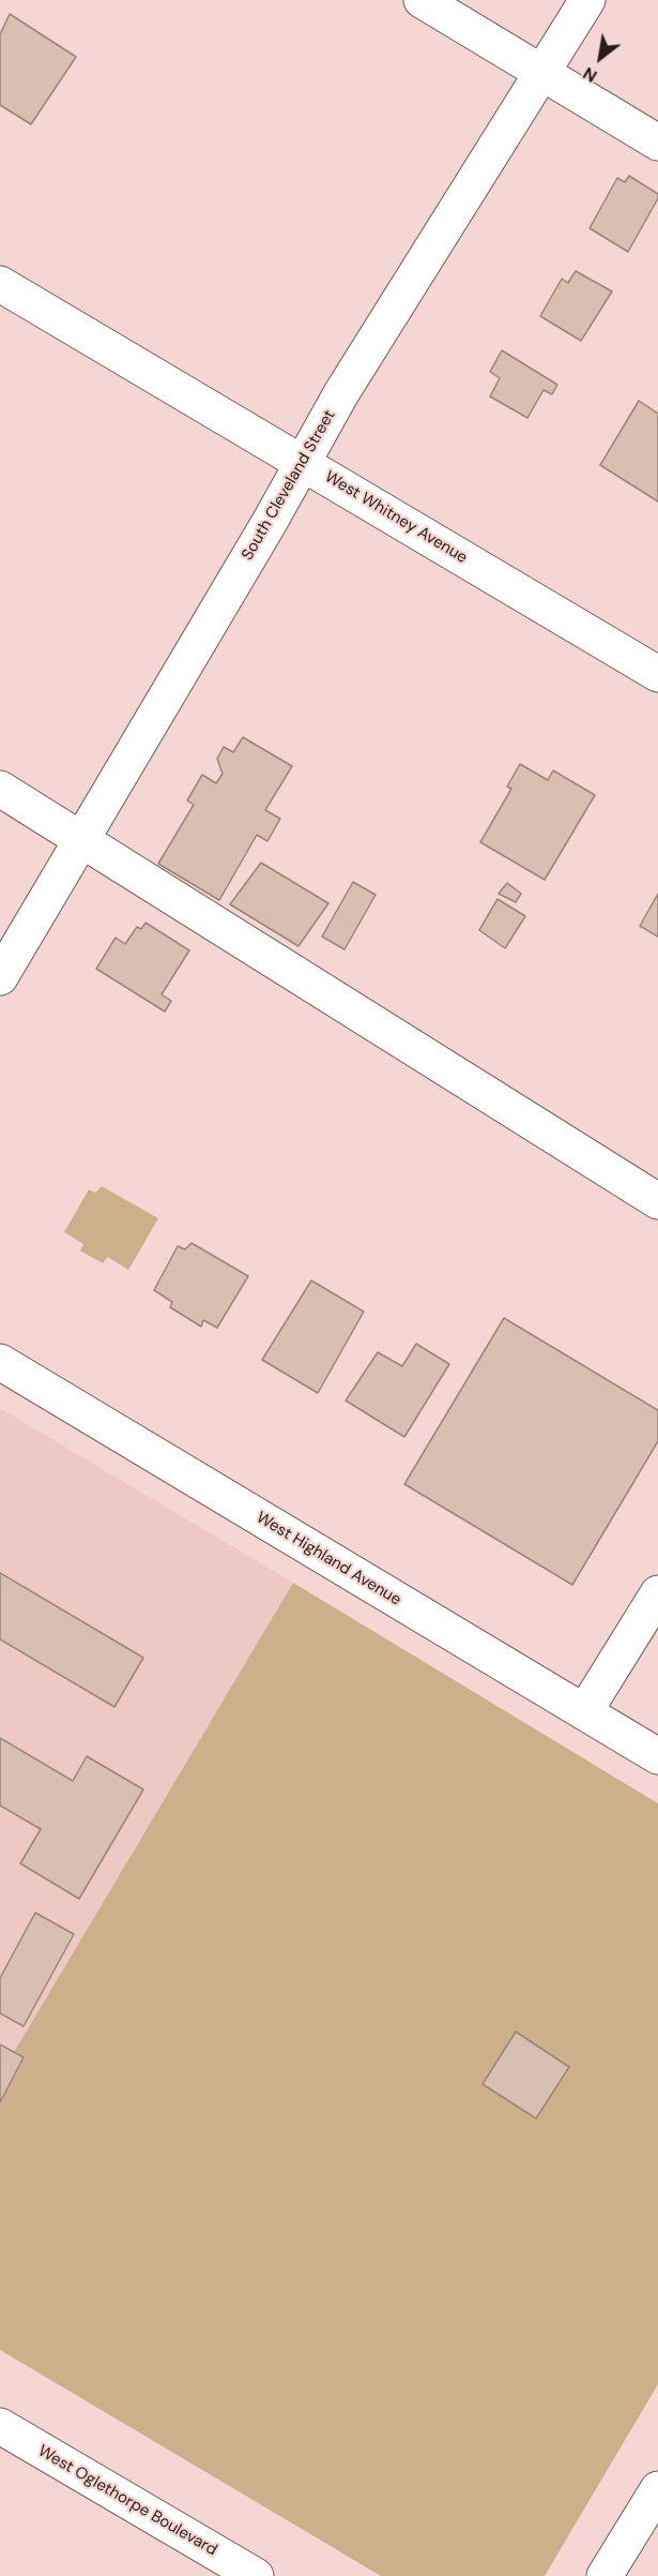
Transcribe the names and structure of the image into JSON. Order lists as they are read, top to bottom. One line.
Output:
{"streets":{"street":["South Cleveland Street","West Whitney Avenue","West Highland Avenue","West Oglethorpe Boulevard"]},"crossings":[["South Cleveland Street","West Whitney Avenue"]],"north":"bottom left"}
